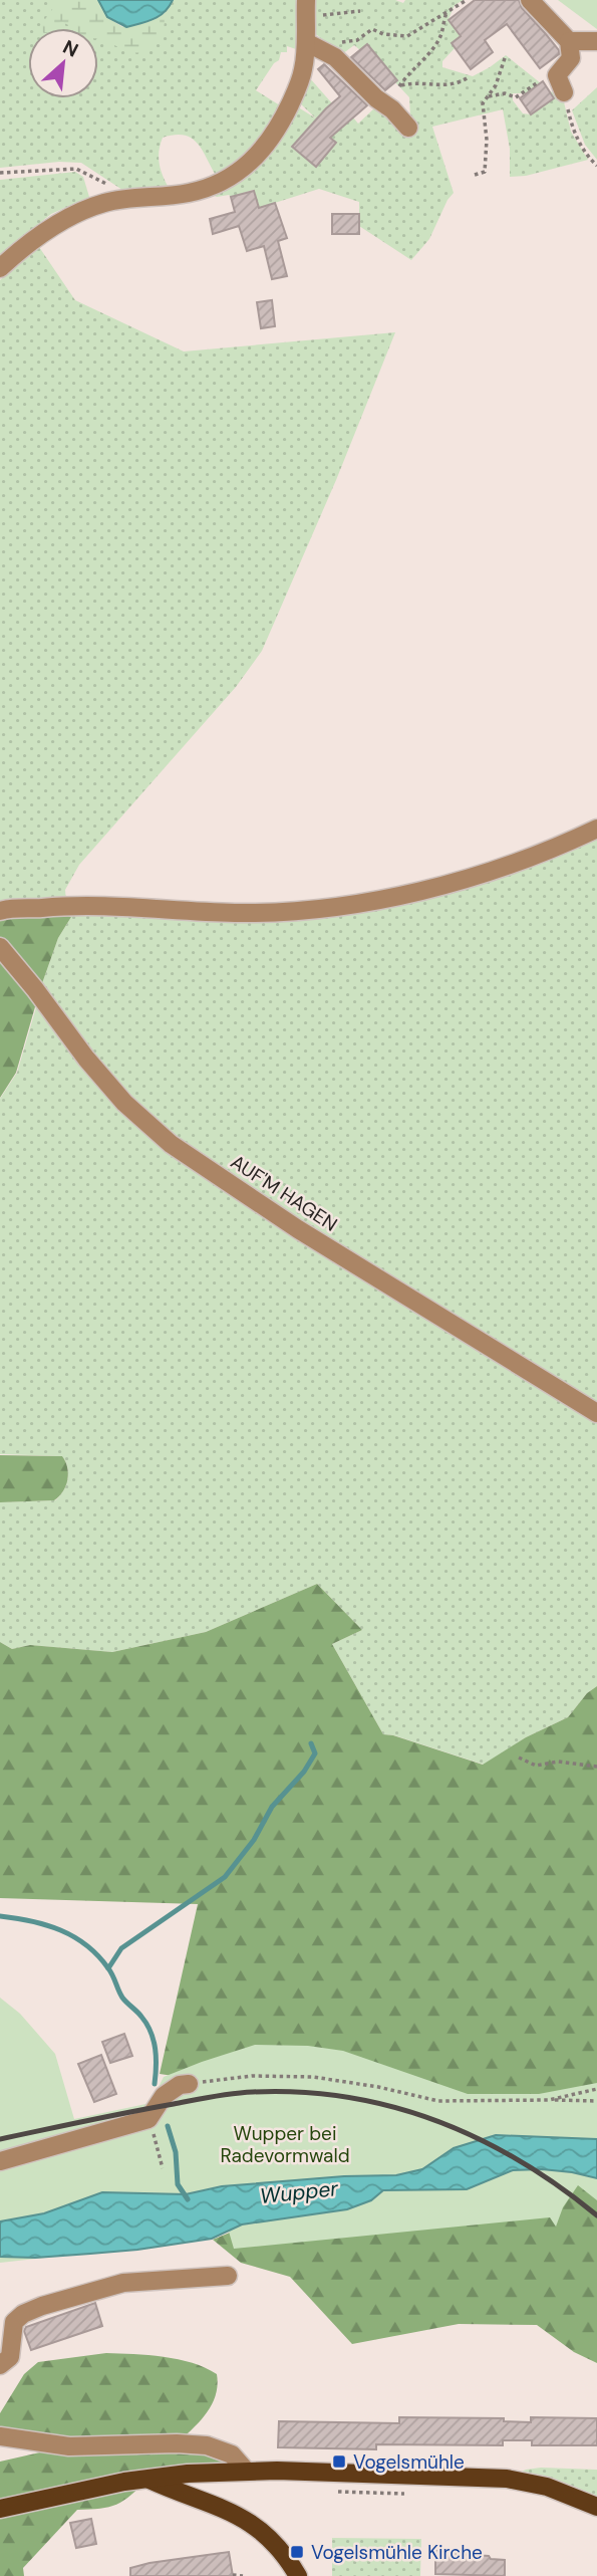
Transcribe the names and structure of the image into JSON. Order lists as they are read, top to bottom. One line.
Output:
{"streets":{"street":["AUF'M HAGEN"]},"water":["Wupper"],"parks":["Wupper bei Radevormwald"],"places":{"transit":["Vogelsmühle","Vogelsmühle Kirche"]},"north":"top right"}
